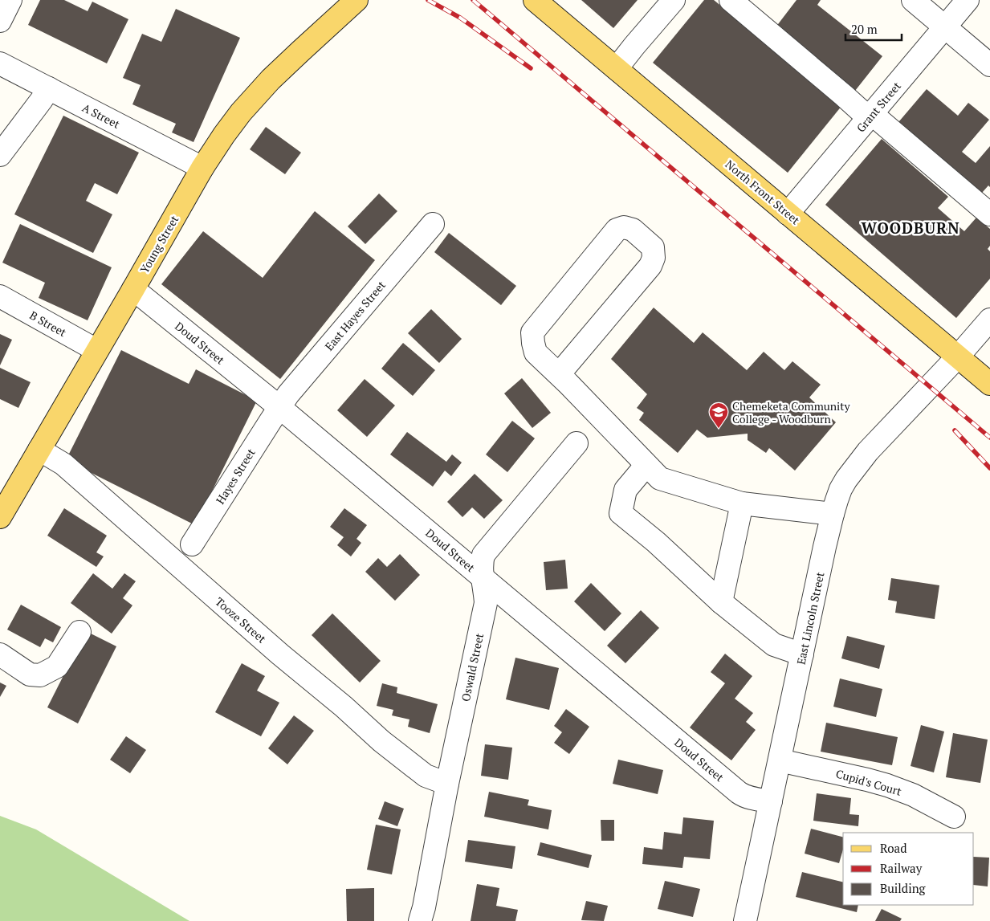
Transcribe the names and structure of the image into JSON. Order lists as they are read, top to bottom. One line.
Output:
{"streets":{"main road":["North Front Street","Young Street"],"street":["Grant Street","A Street","East Hayes Street","B Street","Doud Street","Hayes Street","East Lincoln Street","Tooze Street","Oswald Street","Cupid's Court"]},"crossings":[["Grant Street","North Front Street"],["A Street","Young Street"],["North Front Street","East Lincoln Street"],["Young Street","B Street"],["Young Street","Doud Street"],["Young Street","Tooze Street"],["East Hayes Street","Doud Street"],["East Hayes Street","Hayes Street"],["Doud Street","Hayes Street"],["Doud Street","East Lincoln Street"],["Doud Street","Oswald Street"],["East Lincoln Street","Cupid's Court"],["Tooze Street","Oswald Street"]],"districts":["WOODBURN"],"places":{"school or university":["Chemeketa Community College - Woodburn"]},"legend":["Road","Railway","Building"],"scale_bar":"20 m"}
